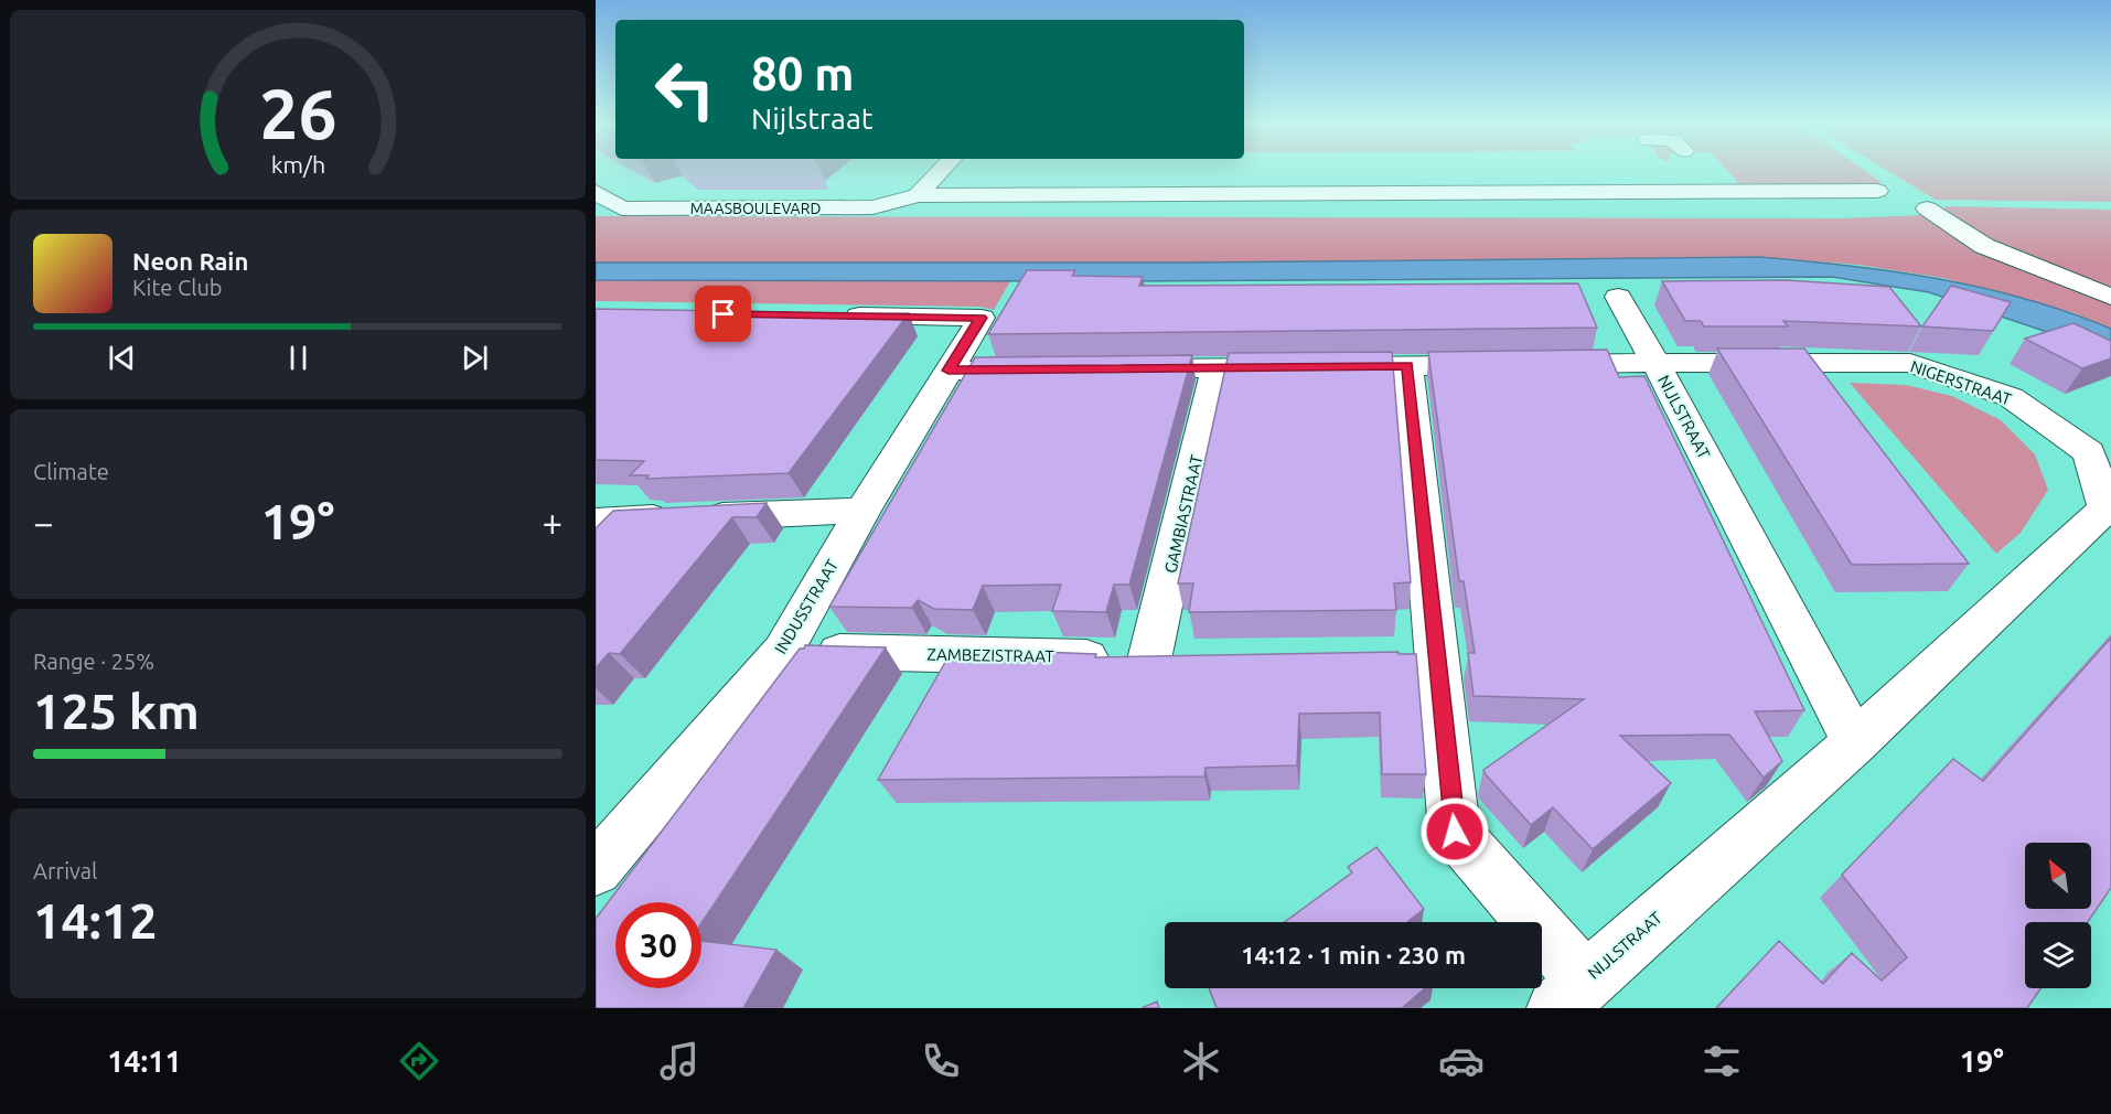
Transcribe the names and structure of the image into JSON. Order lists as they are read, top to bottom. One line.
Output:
{"streets":{"street":["MAASBOULEVARD","NIGERSTRAAT","NIJLSTRAAT","GAMBIASTRAAT","INDUSSTRAAT","ZAMBEZISTRAAT"]},"crossings":[["NIGERSTRAAT","NIJLSTRAAT"],["NIJLSTRAAT","GAMBIASTRAAT"],["GAMBIASTRAAT","ZAMBEZISTRAAT"],["INDUSSTRAAT","ZAMBEZISTRAAT"]],"north":"top left","page":{"turn":["80 m","Nijlstraat"],"song":["Neon Rain","Kite Club"],"tile":["Climate",["Range · 25%","125 km"],["Arrival","14:12"]],"heat":["−","19°","+"],"limit":"30","trip":"14:12 · 1 min · 230 m","tabs":["14:11","19°"],"gauge":["26","km/h"]}}
